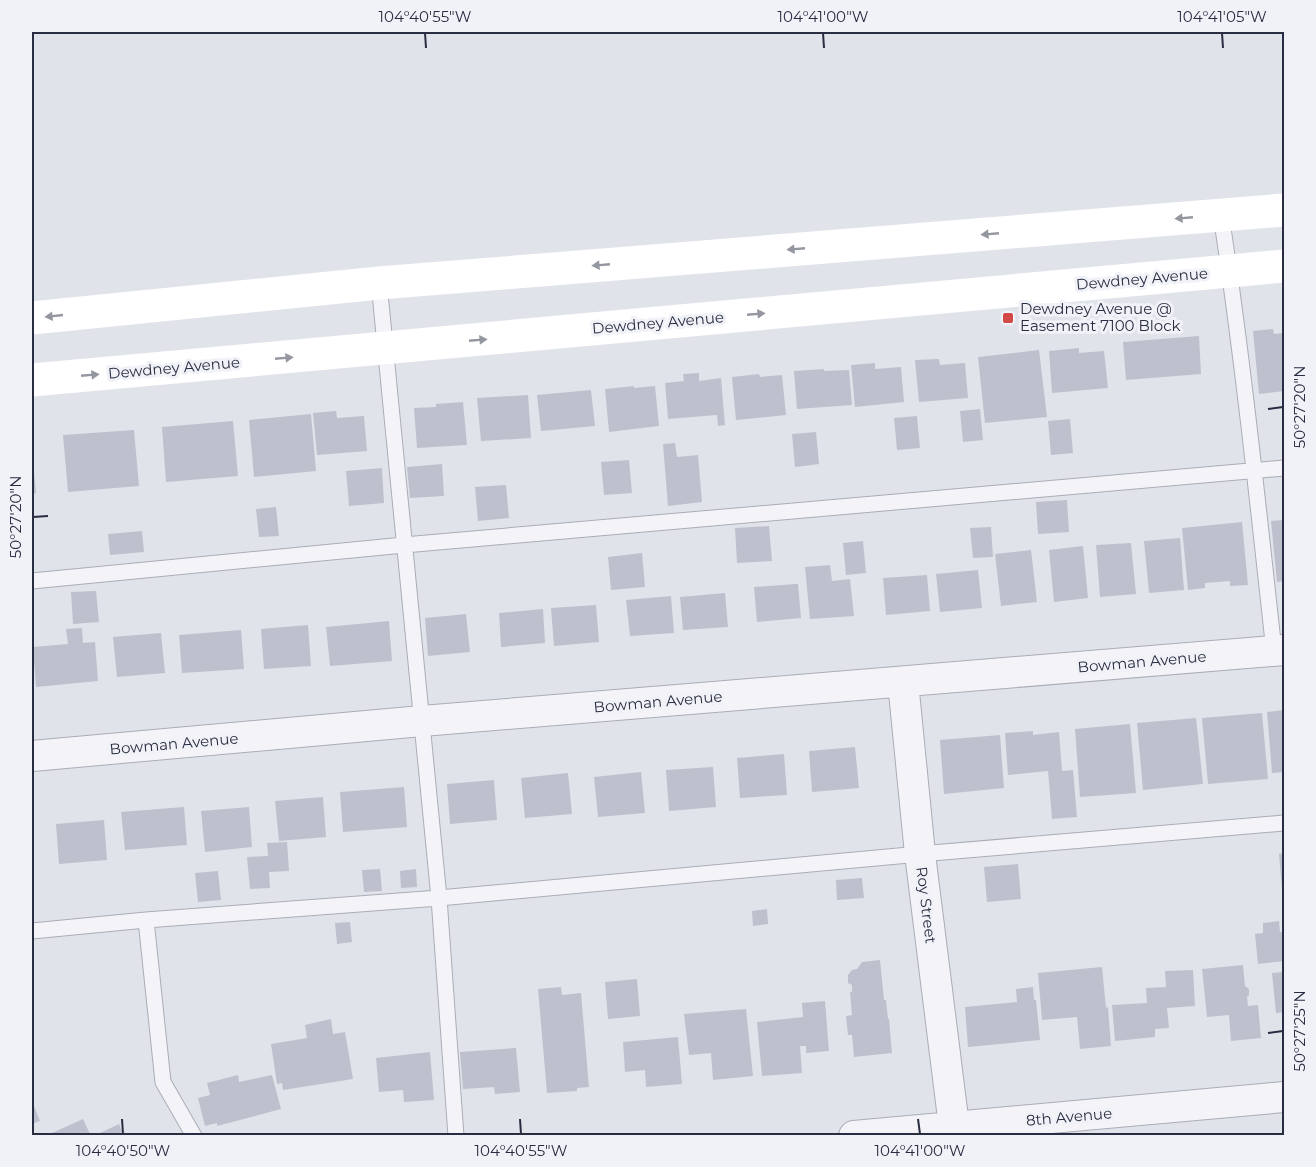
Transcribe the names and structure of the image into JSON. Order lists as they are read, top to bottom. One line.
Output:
{"streets":{"main road":["Dewdney Avenue"],"street":["Bowman Avenue","Roy Street","8th Avenue"]},"crossings":[["Bowman Avenue","Roy Street"],["Roy Street","8th Avenue"]],"places":{"transit":["Dewdney Avenue @ Easement 7100 Block"]},"coordinates":["104°40'55\"W","104°41'00\"W","104°41'05\"W","50°27'20\"N","50°27'25\"N","104°40'50\"W"]}
